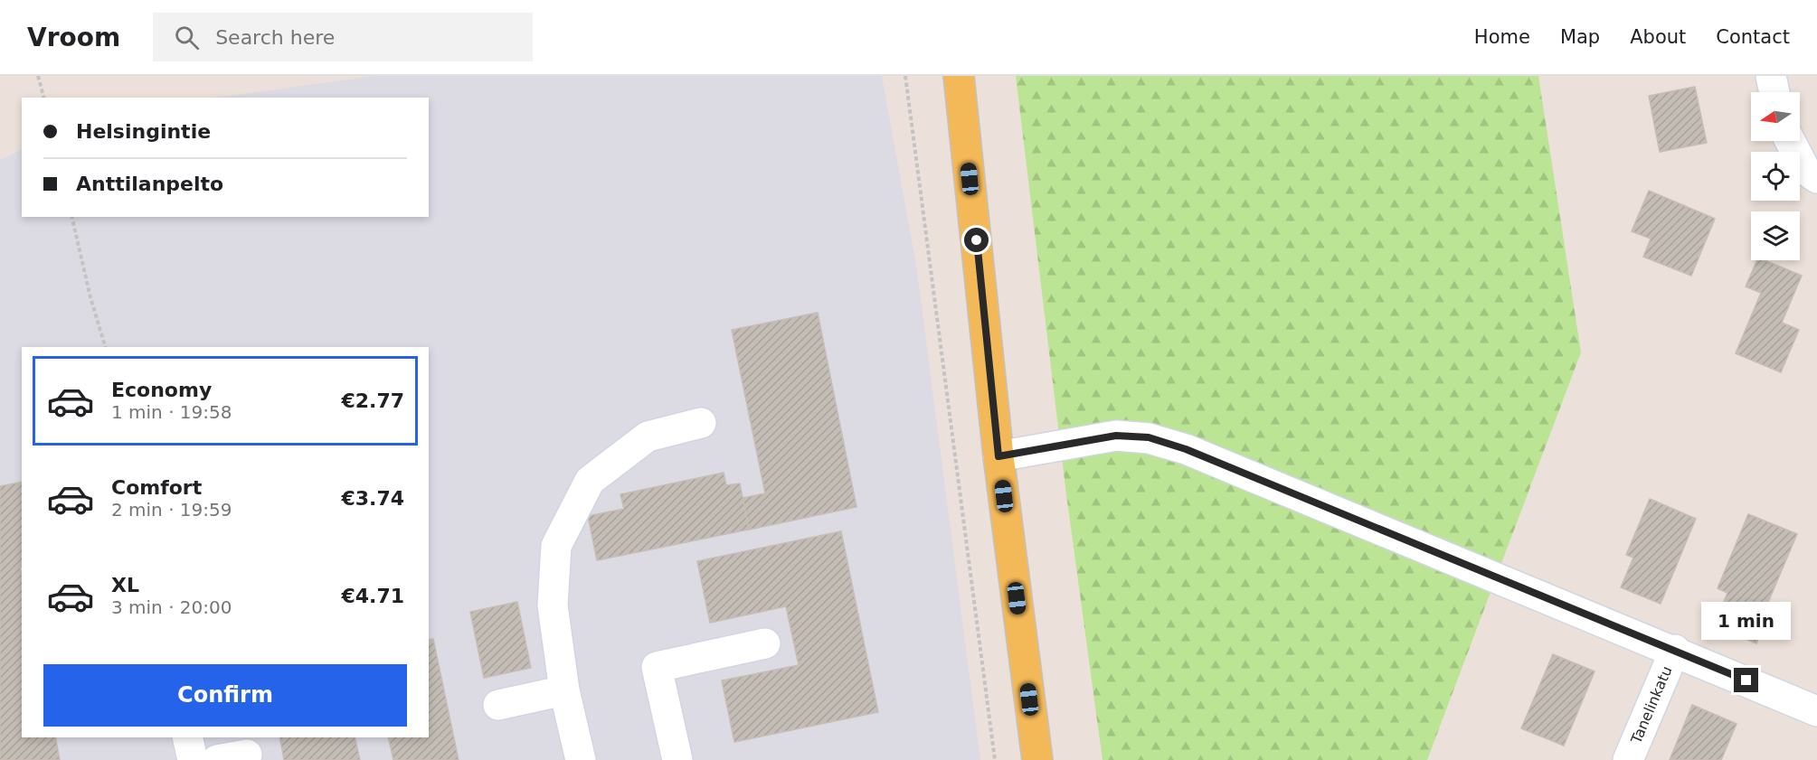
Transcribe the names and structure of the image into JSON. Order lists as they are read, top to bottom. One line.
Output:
{"streets":{"street":["Tanelinkatu"]},"north":"left","page":{"header":"Vroom","search":"Search here","nav":["Home","Map","About","Contact"],"banner":["Helsingintie","Anttilanpelto"],"list":[{"name":"Economy","note":"1 min · 19:58","value":"€2.77"},{"name":"Comfort","note":"2 min · 19:59","value":"€3.74"},{"name":"XL","note":"3 min · 20:00","value":"€4.71"}],"bubble":"1 min","buttons":"Confirm"}}
